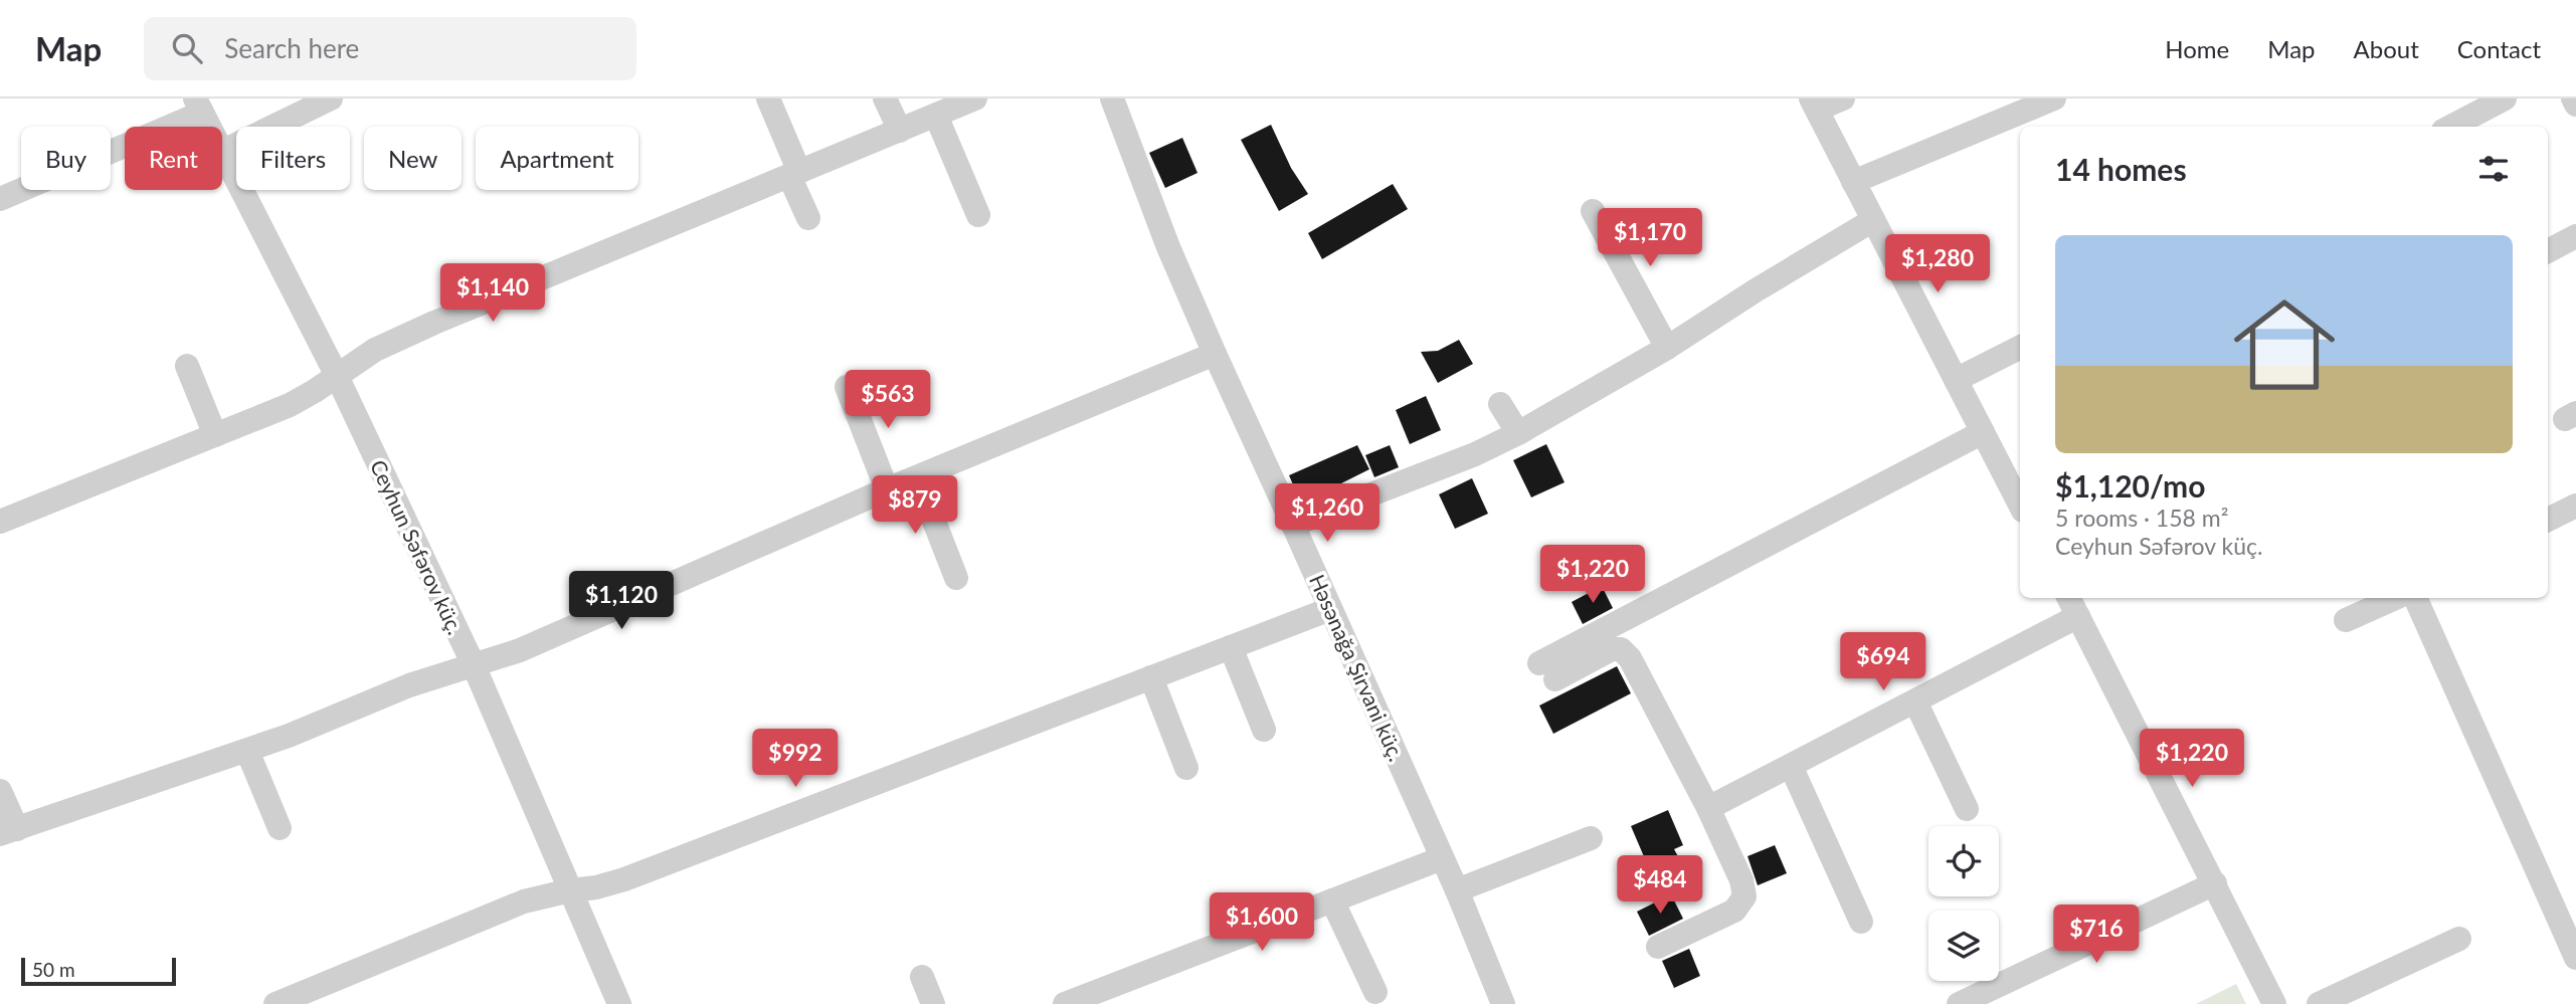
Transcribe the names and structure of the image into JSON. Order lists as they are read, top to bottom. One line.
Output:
{"streets":{"street":["Ceyhun Səfərov küç.","Həsənağa Şirvani küç."]},"scale_bar":"50 m","page":{"header":"Map","search":"Search here","nav":["Home","Map","About","Contact"],"chip":["Buy","Rent","Filters","New","Apartment"],"heading":"14 homes","price":["$1,170","$1,280","$1,140","$563","$879","$1,260","$1,220","$1,120","$694","$992","$1,220","$484","$1,600","$716"],"list":[{"name":"$1,120/mo","note":"5 rooms · 158 m² · Ceyhun Səfərov küç."}],"scale":"50 m"}}
